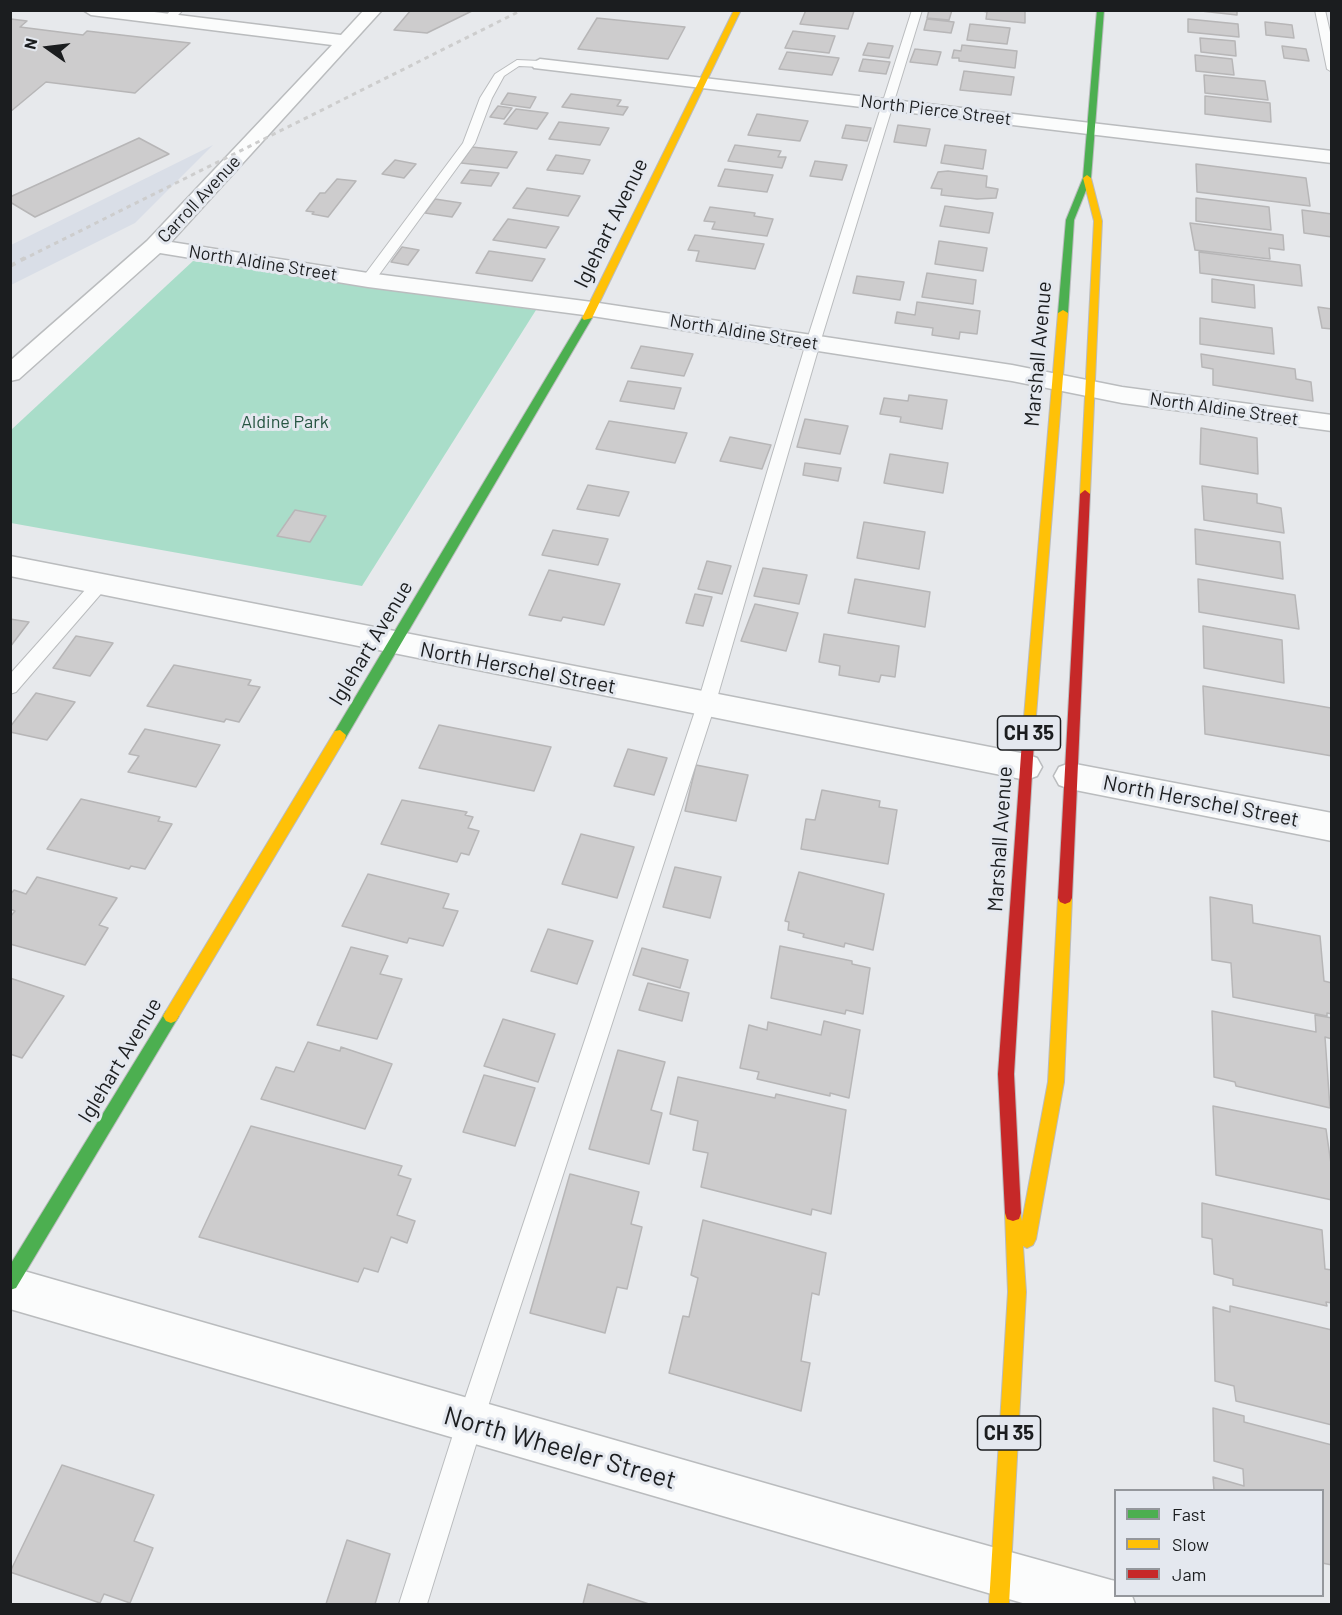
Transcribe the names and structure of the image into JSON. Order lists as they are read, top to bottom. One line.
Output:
{"streets":{"main road":["Iglehart Avenue","Marshall Avenue","CH 35"],"street":["North Pierce Street","Carroll Avenue","North Aldine Street","North Herschel Street","North Wheeler Street"]},"crossings":[["North Pierce Street","Iglehart Avenue"],["North Pierce Street","Marshall Avenue"],["Carroll Avenue","North Aldine Street"],["Iglehart Avenue","North Aldine Street"],["Iglehart Avenue","North Herschel Street"],["North Aldine Street","Marshall Avenue"],["Marshall Avenue","North Herschel Street"],["Marshall Avenue","North Wheeler Street"]],"parks":["Aldine Park"],"legend":["Fast","Slow","Jam"],"north":"left"}
